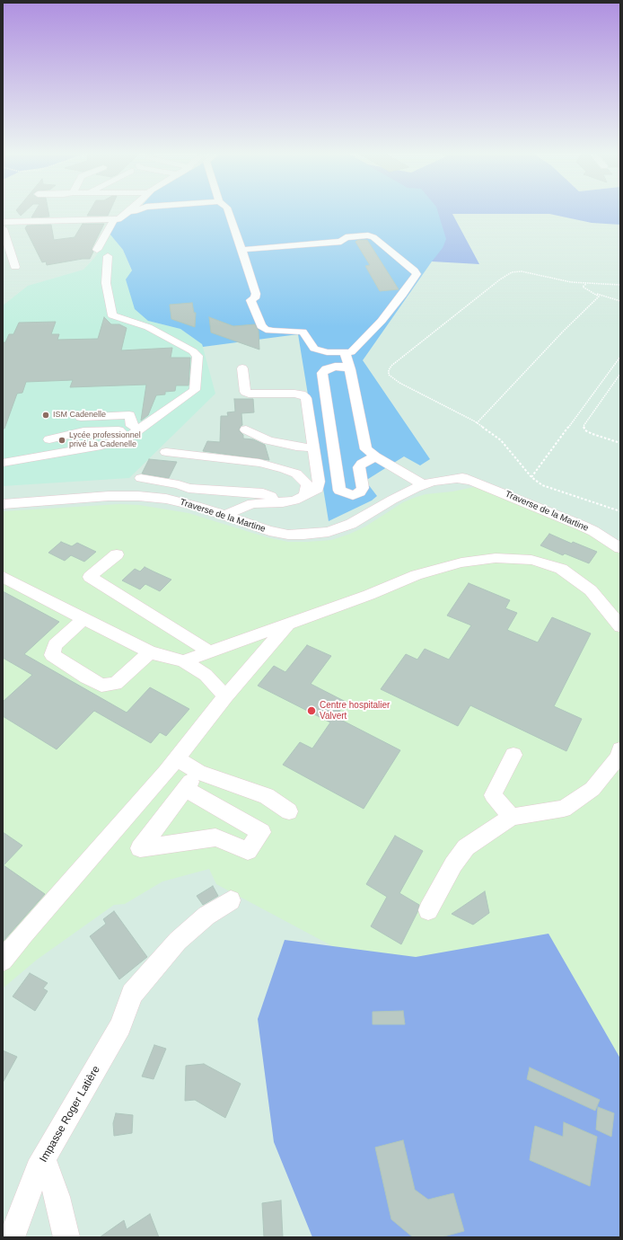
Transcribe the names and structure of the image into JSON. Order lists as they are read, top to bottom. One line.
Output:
{"streets":{"street":["Traverse de la Martine","Impasse Roger Latière"]},"places":["ISM Cadenelle","Lycée professionnel privé La Cadenelle","Centre hospitalier Valvert"]}
